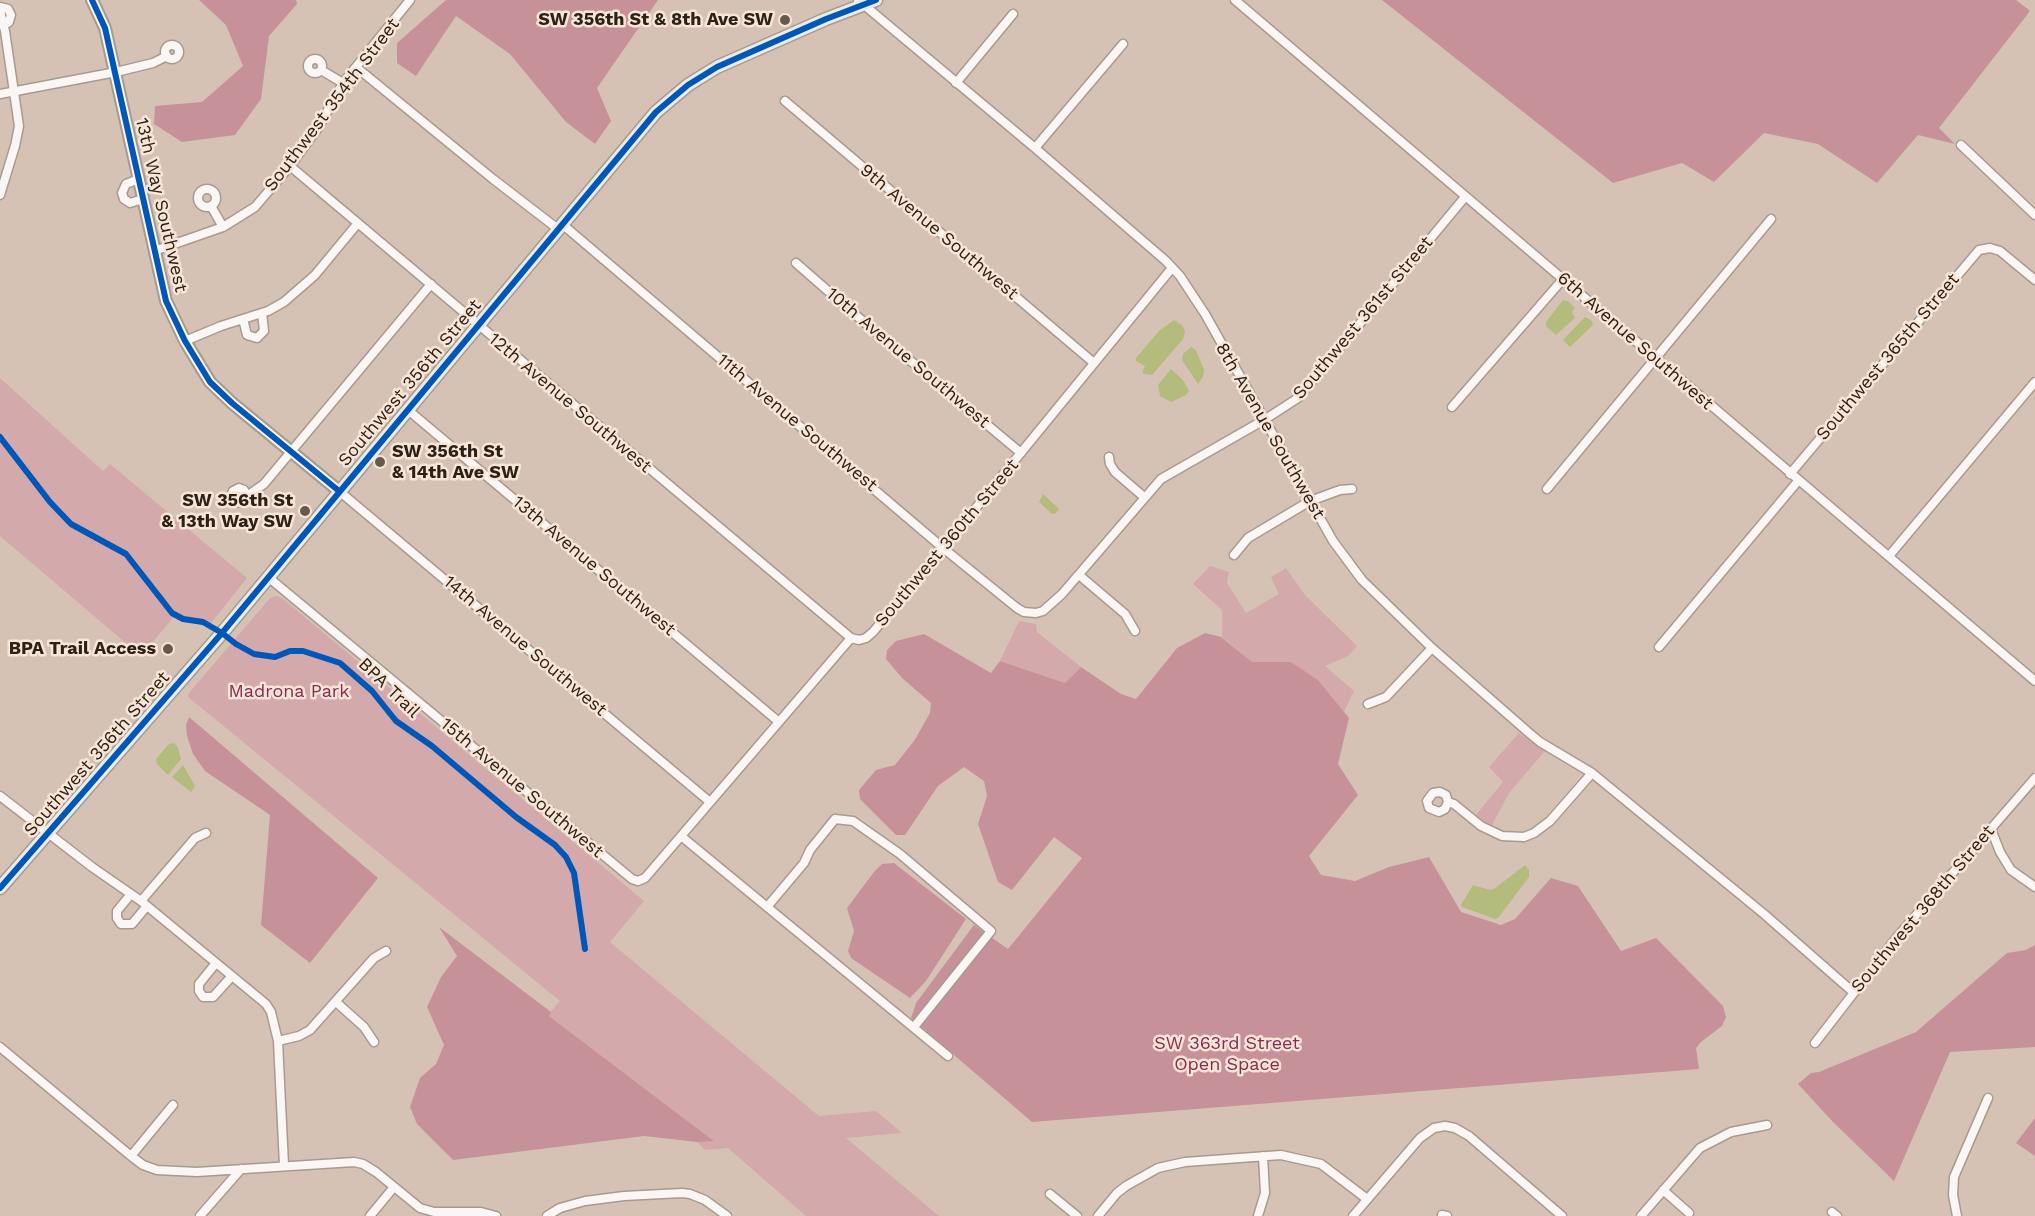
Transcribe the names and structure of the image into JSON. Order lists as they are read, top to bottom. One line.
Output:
{"streets":{"main road":["Southwest 356th Street"],"street":["Southwest 354th Street","13th Way Southwest","9th Avenue Southwest","Southwest 361st Street","6th Avenue Southwest","Southwest 365th Street","10th Avenue Southwest","12th Avenue Southwest","11th Avenue Southwest","8th Avenue Southwest","Southwest 360th Street","13th Avenue Southwest","14th Avenue Southwest","15th Avenue Southwest","Southwest 368th Street"],"cycle path":["BPA Trail"]},"crossings":[["Southwest 354th Street","13th Way Southwest"],["Southwest 354th Street","12th Avenue Southwest"],["Southwest 354th Street","11th Avenue Southwest"],["13th Way Southwest","Southwest 356th Street"],["13th Way Southwest","14th Avenue Southwest"],["9th Avenue Southwest","Southwest 360th Street"],["Southwest 361st Street","6th Avenue Southwest"],["Southwest 361st Street","11th Avenue Southwest"],["Southwest 361st Street","8th Avenue Southwest"],["6th Avenue Southwest","Southwest 365th Street"],["10th Avenue Southwest","Southwest 360th Street"],["Southwest 356th Street","12th Avenue Southwest"],["Southwest 356th Street","11th Avenue Southwest"],["Southwest 356th Street","8th Avenue Southwest"],["Southwest 356th Street","13th Avenue Southwest"],["Southwest 356th Street","14th Avenue Southwest"],["Southwest 356th Street","15th Avenue Southwest"],["12th Avenue Southwest","Southwest 360th Street"],["11th Avenue Southwest","Southwest 360th Street"],["8th Avenue Southwest","Southwest 360th Street"],["8th Avenue Southwest","Southwest 368th Street"],["Southwest 360th Street","13th Avenue Southwest"],["Southwest 360th Street","14th Avenue Southwest"],["Southwest 360th Street","15th Avenue Southwest"]],"parks":["Madrona Park","SW 363rd Street Open Space"],"places":["SW 356th St & 8th Ave SW","SW 356th St & 14th Ave SW","SW 356th St & 13th Way SW","BPA Trail Access"]}
